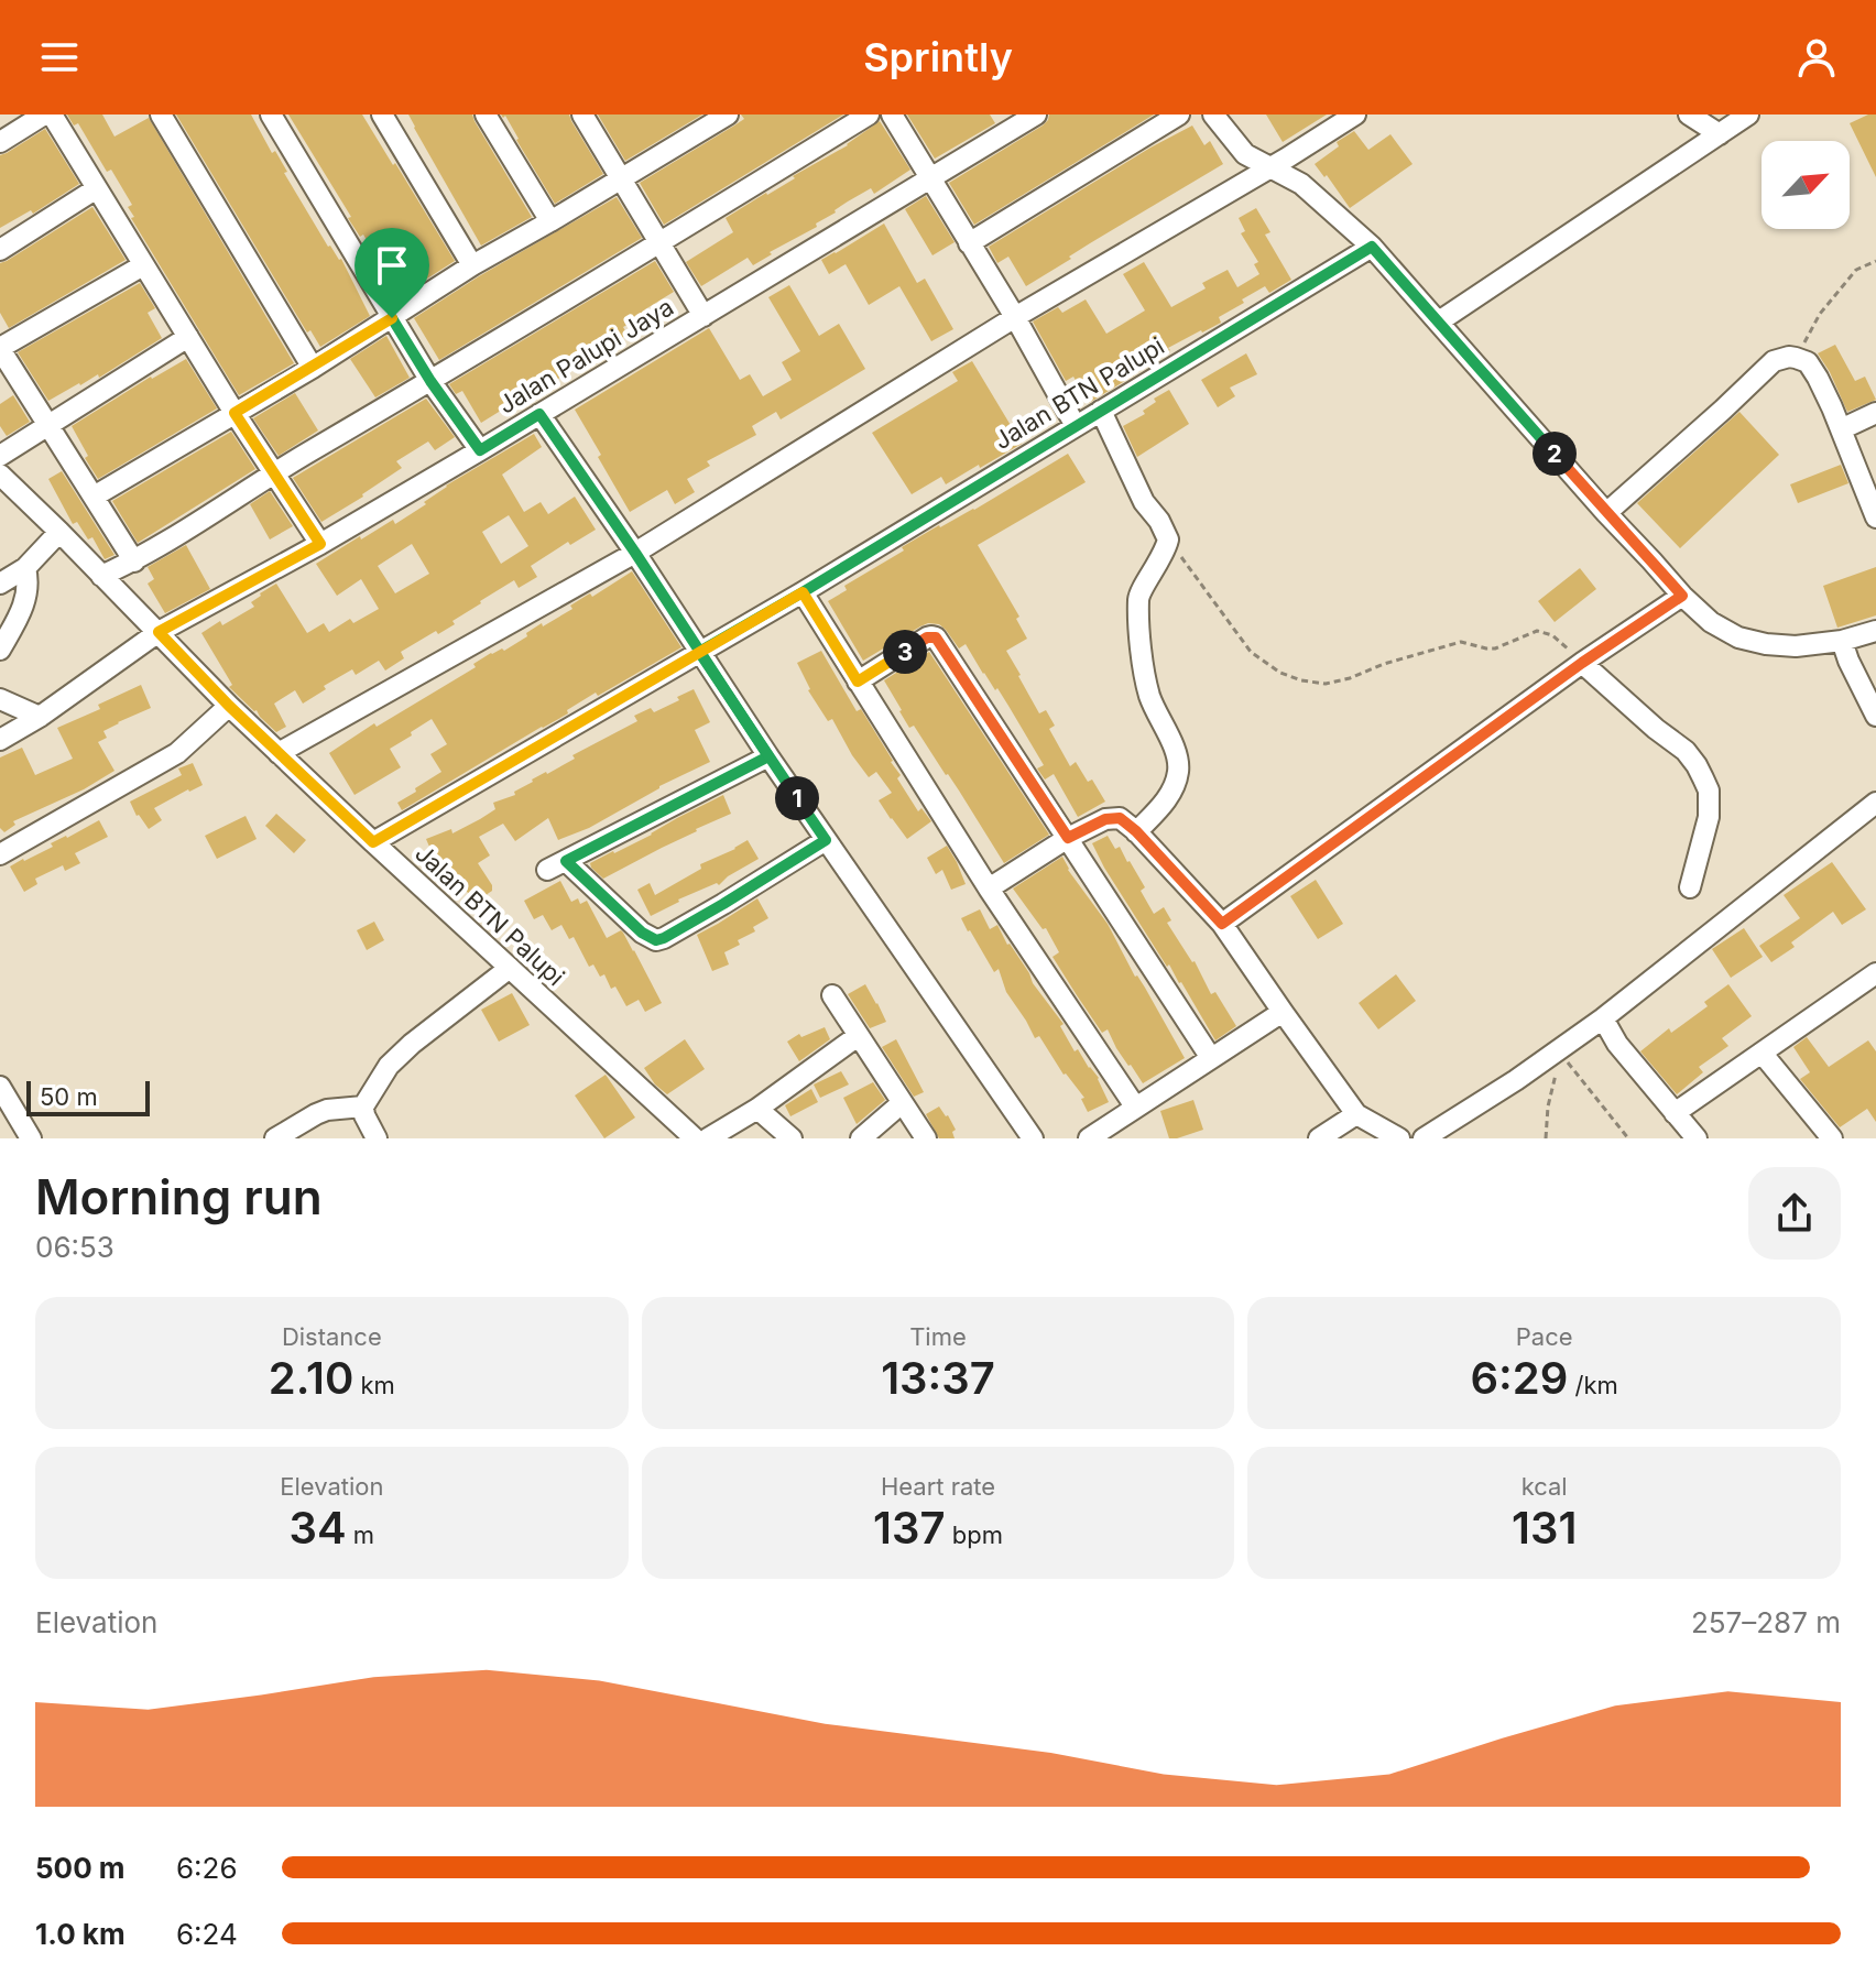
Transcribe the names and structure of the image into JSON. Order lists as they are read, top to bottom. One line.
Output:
{"streets":{"street":["Jalan Palupi Jaya","Jalan BTN Palupi"]},"scale_bar":"50 m","north":"top right","page":{"header":"Sprintly","pins":["2","3","1"],"scale":"50 m","heading":["Morning run","06:53"],"stats":[["Distance","2.10 km"],["Time","13:37"],["Pace","6:29 /km"],["Elevation","34 m"],["Heart rate","137 bpm"],["kcal","131"]],"chart":["Elevation","257–287 m"],"list":[{"name":"500 m","note":"6:26"},{"name":"1.0 km","note":"6:24"}]}}
